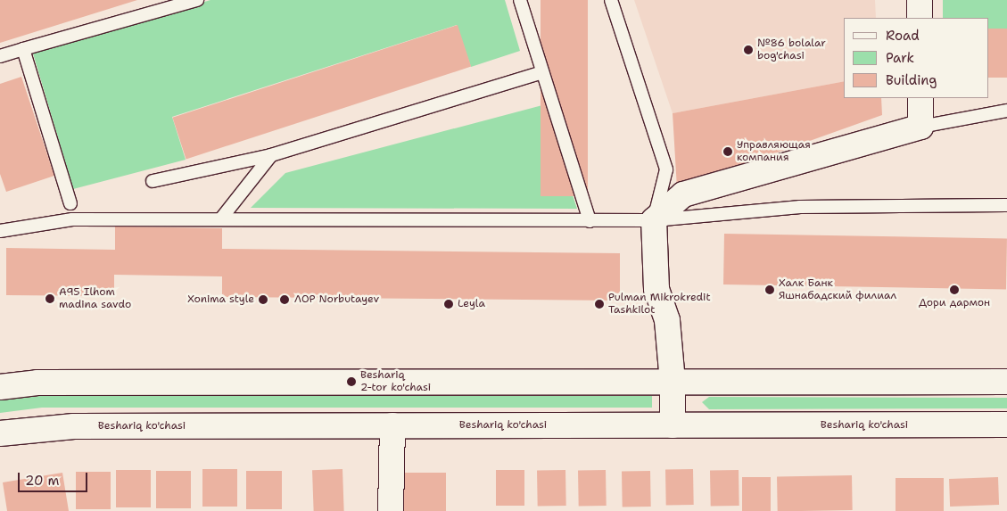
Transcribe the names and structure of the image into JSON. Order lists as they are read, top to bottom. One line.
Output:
{"streets":{"main road":["Beshariq ko'chasi"]},"places":["№86 bolalar bog'chasi","Управляющая компания","Халк Банк Яшнабадский филиал","Дори дармон","A95 Ilhom madina savdo","Xonima style","ЛОР Norbutayev","Leyla","Pulman Mikrokredit Tashkilot","Beshariq 2-tor ko'chasi"],"legend":["Road","Park","Building"],"scale_bar":"20 m"}
